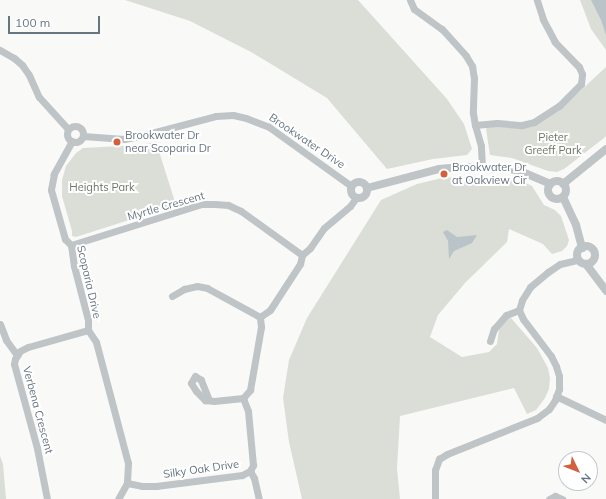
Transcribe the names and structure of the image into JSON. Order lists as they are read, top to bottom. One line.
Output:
{"streets":{"street":["Brookwater Drive","Myrtle Crescent","Scoparia Drive","Verbena Crescent","Silky Oak Drive"]},"crossings":[["Brookwater Drive","Scoparia Drive"],["Myrtle Crescent","Scoparia Drive"],["Scoparia Drive","Verbena Crescent"],["Scoparia Drive","Silky Oak Drive"]],"parks":["Pieter Greeff Park","Heights Park"],"places":["Brookwater Dr near Scoparia Dr","Brookwater Dr at Oakview Cir"],"scale_bar":"100 m","north":"bottom right"}
